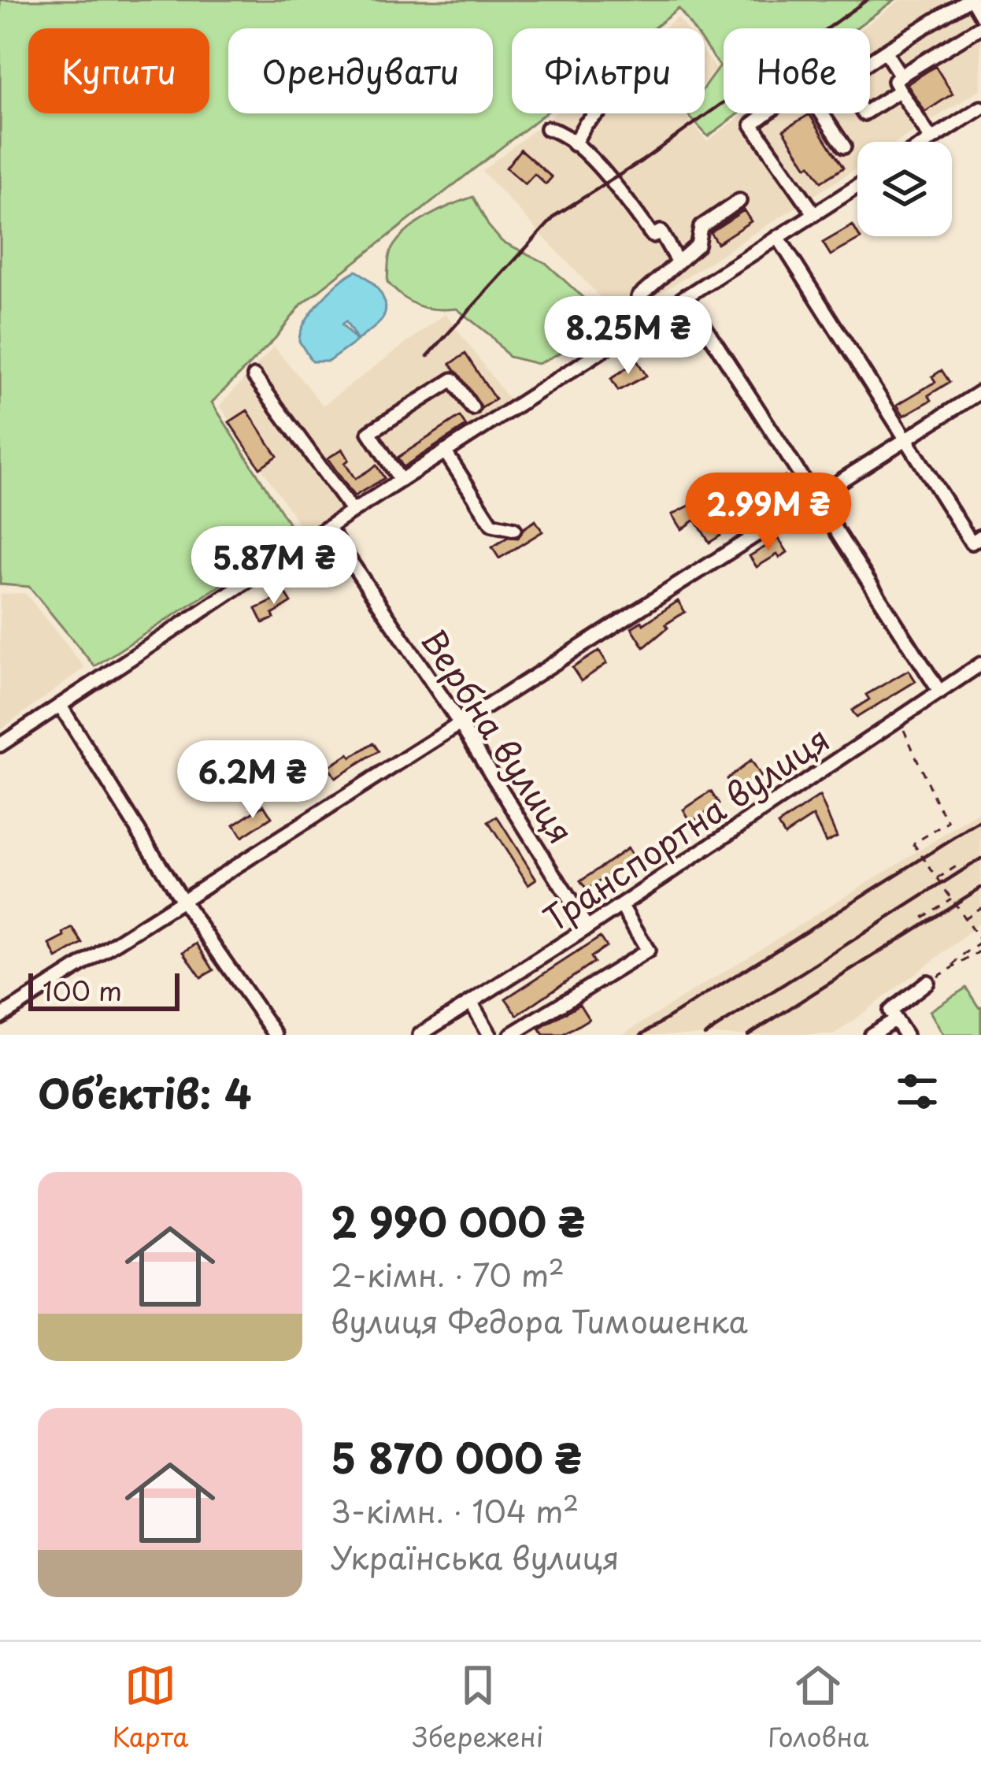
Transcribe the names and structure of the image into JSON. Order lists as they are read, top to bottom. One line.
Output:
{"streets":{"street":["Вербна вулиця","Транспортна вулиця"]},"crossings":[["Вербна вулиця","Транспортна вулиця"]],"scale_bar":"100 m","page":{"chip":["Купити","Орендувати","Фільтри","Нове"],"price":["8.25M ₴","2.99M ₴","5.87M ₴","6.2M ₴"],"scale":"100 m","heading":"Об’єктів: 4","list":[{"name":"2 990 000 ₴","note":"2-кімн. · 70 m² · вулиця Федора Тимошенка"},{"name":"5 870 000 ₴","note":"3-кімн. · 104 m² · Українська вулиця"}],"tabs":["Карта","Збережені","Головна"]}}
